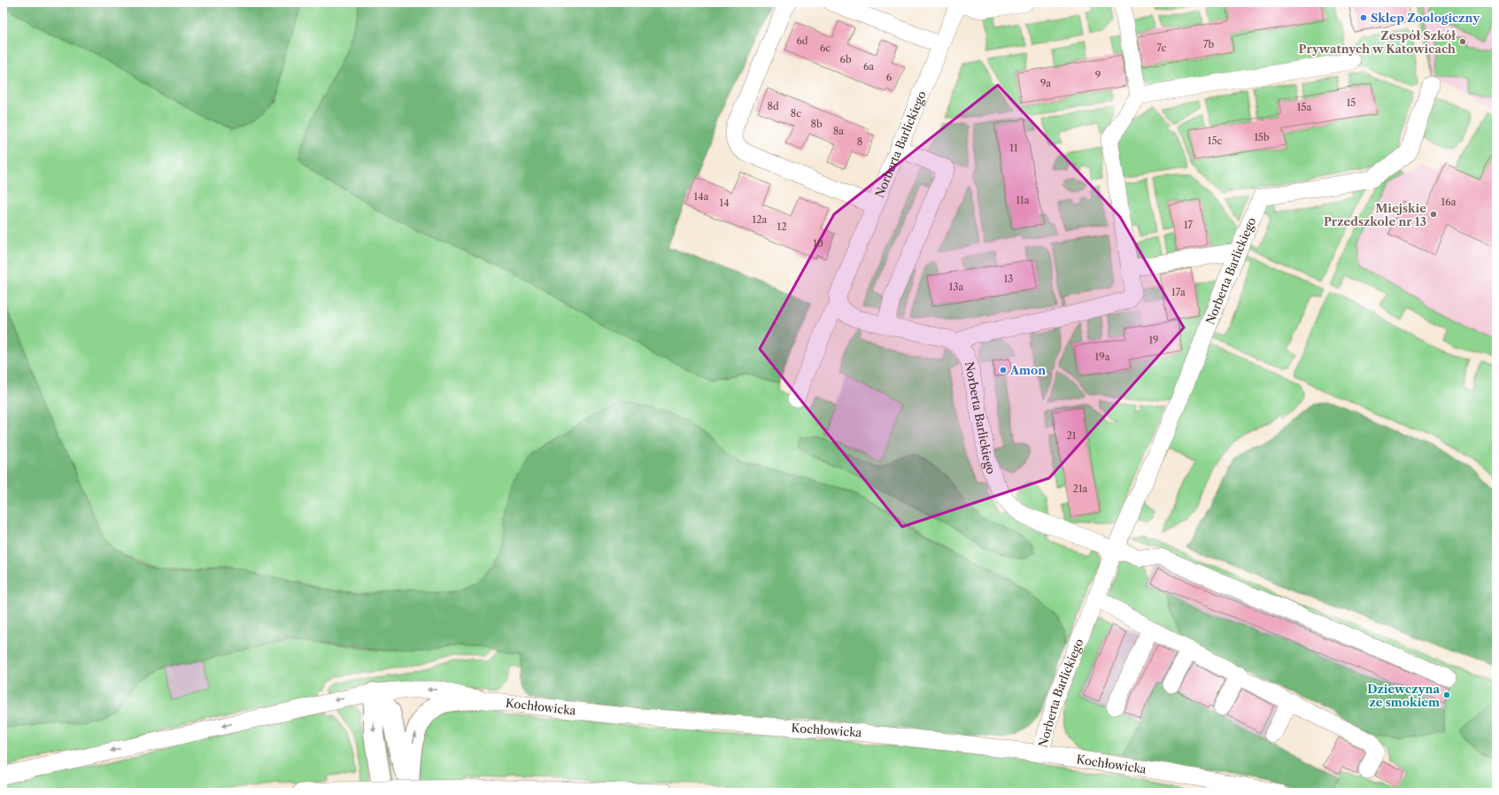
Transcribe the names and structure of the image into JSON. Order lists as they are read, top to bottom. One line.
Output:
{"streets":{"street":["Norberta Barlickiego","Kochłowicka"]},"crossings":[["Norberta Barlickiego","Kochłowicka"]],"places":["Sklep Zoologiczny","Zespół Szkół Prywatnych w Katowicach","Miejskie Przedszkole nr 13","Amon","Dziewczyna ze smokiem"],"house_numbers":["6d","7b","6c","7c","6b","6a","9","6","9a","15","8d","15a","8c","8b","8a","15b","15c","8","11","14a","11a","16a","14","12a","17","12","10","13","13a","17a","19","19a","21","21a"]}
